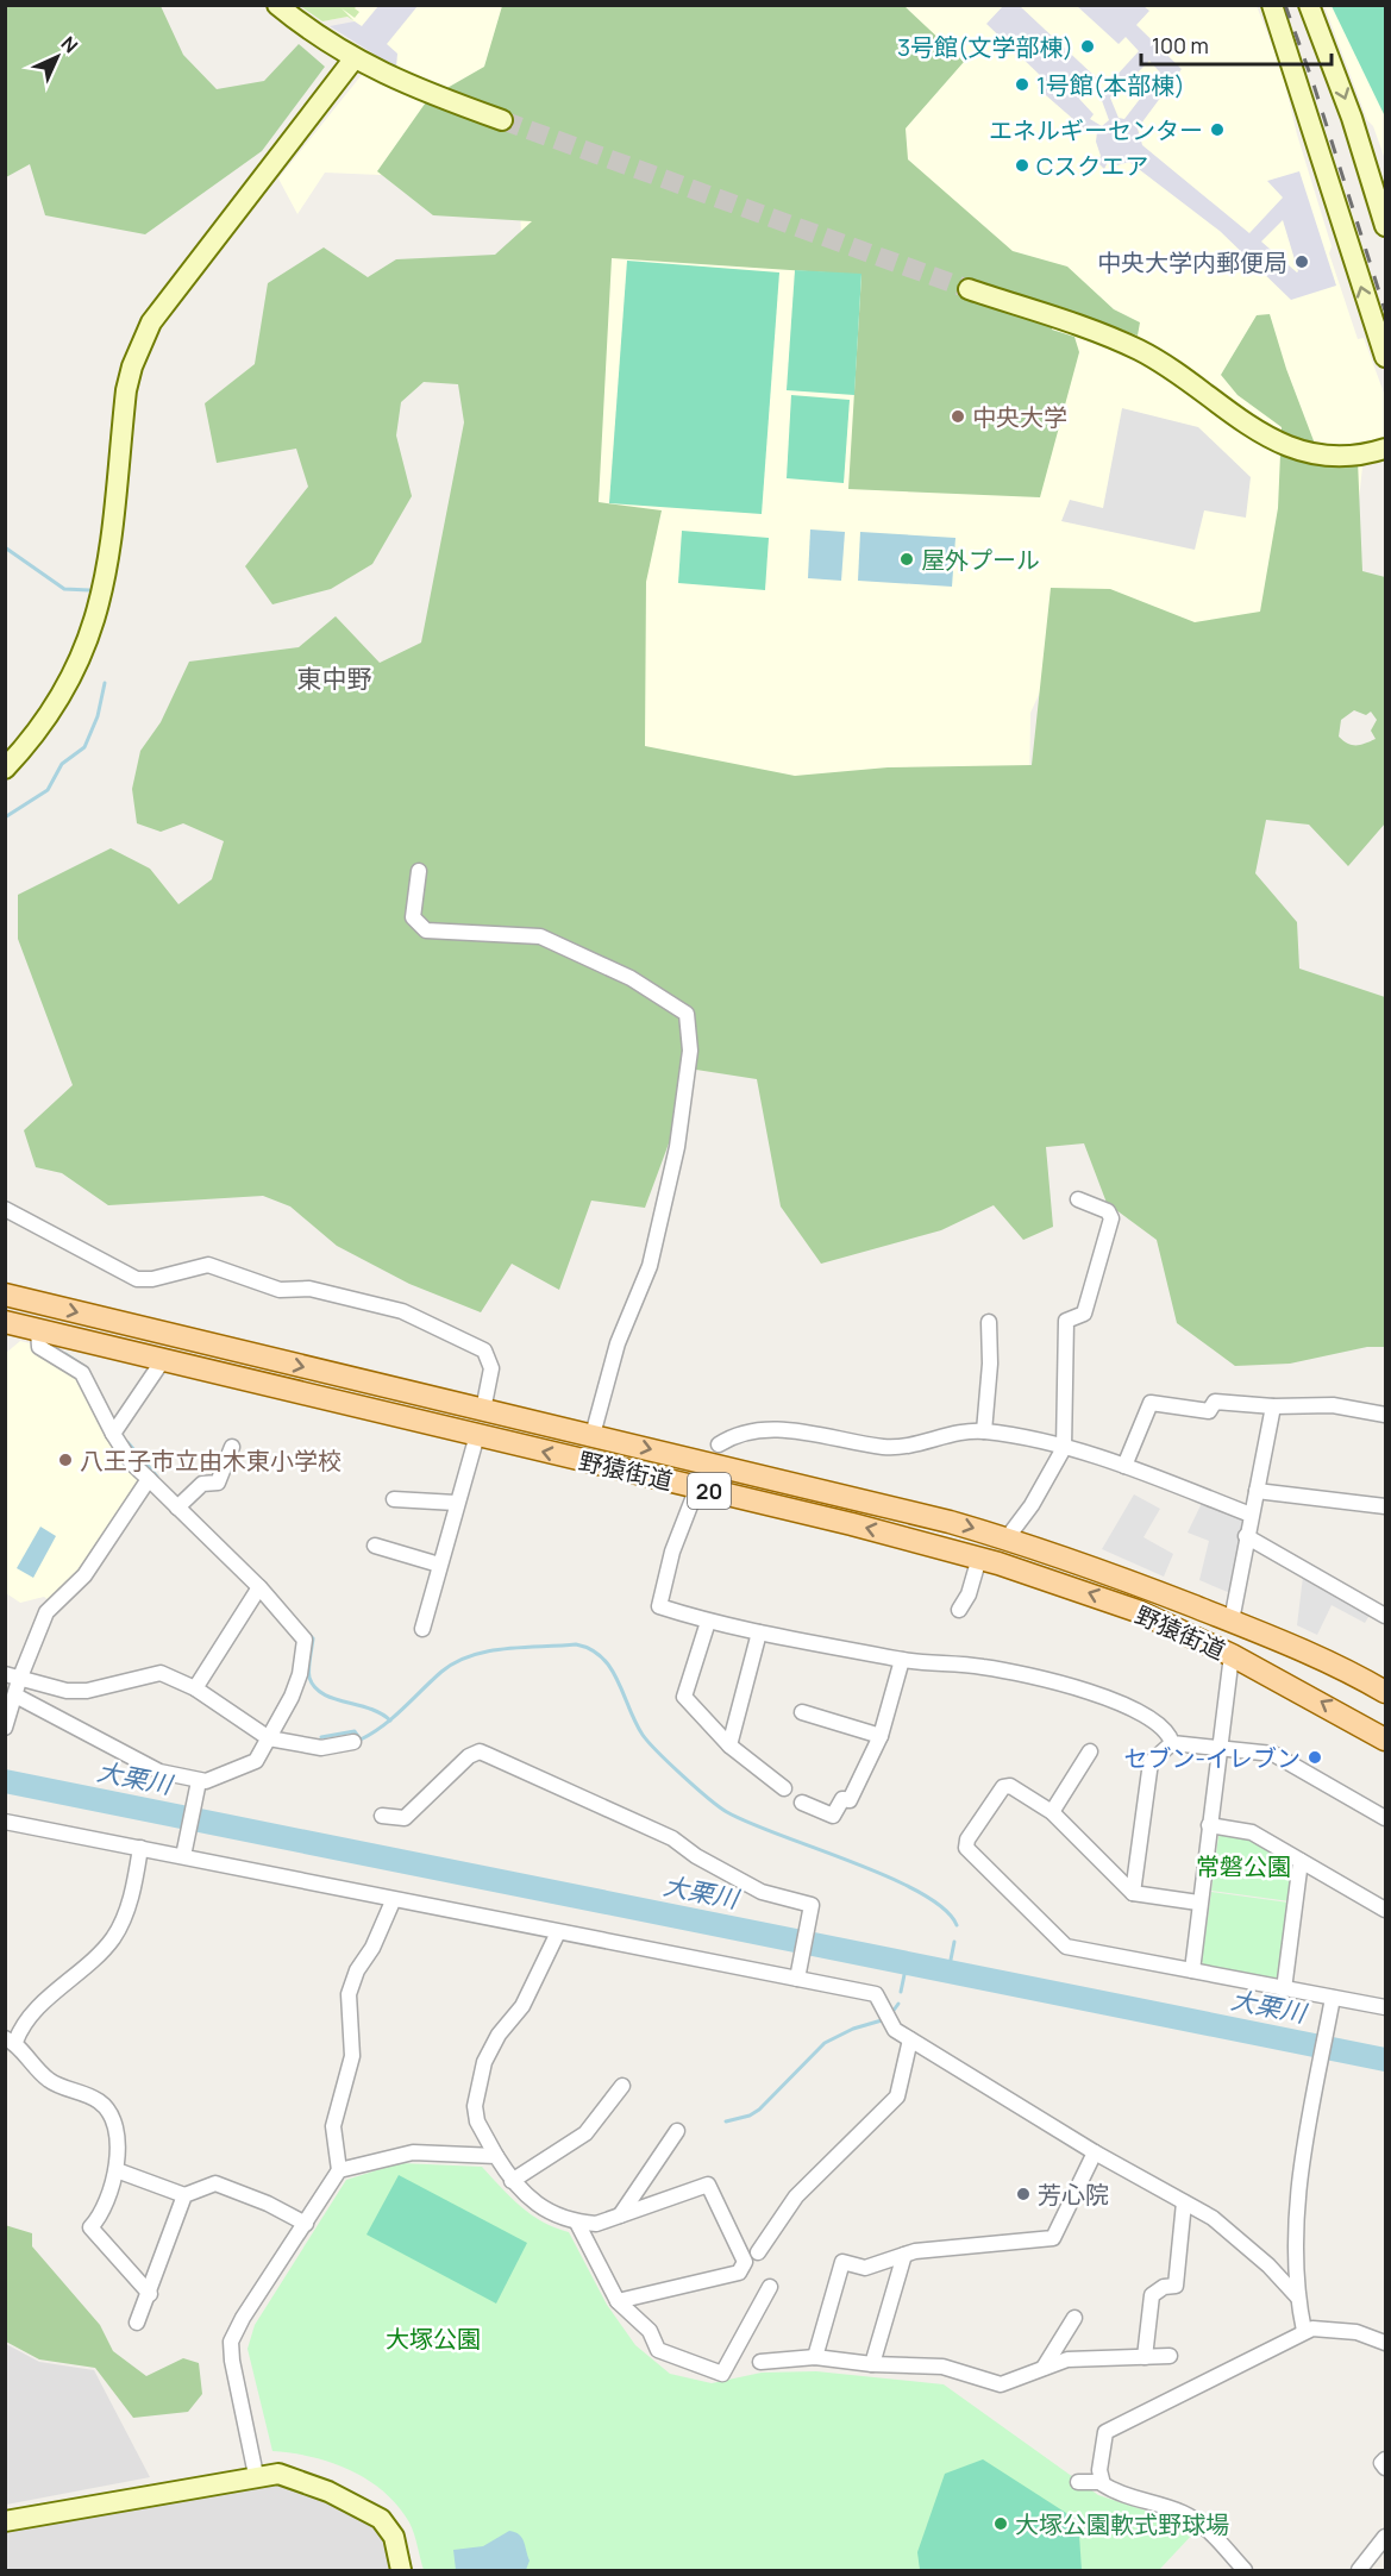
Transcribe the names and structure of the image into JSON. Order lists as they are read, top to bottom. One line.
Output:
{"streets":{"main road":["野猿街道","20"]},"districts":["東中野"],"water":["大栗川"],"parks":["常磐公園","大塚公園"],"places":["3号館(文学部棟)","1号館(本部棟)","エネルギーセンター","Cスクエア","中央大学内郵便局","中央大学","屋外プール","八王子市立由木東小学校","セブン-イレブン","芳心院","大塚公園軟式野球場"],"scale_bar":"100 m","north":"top right"}
